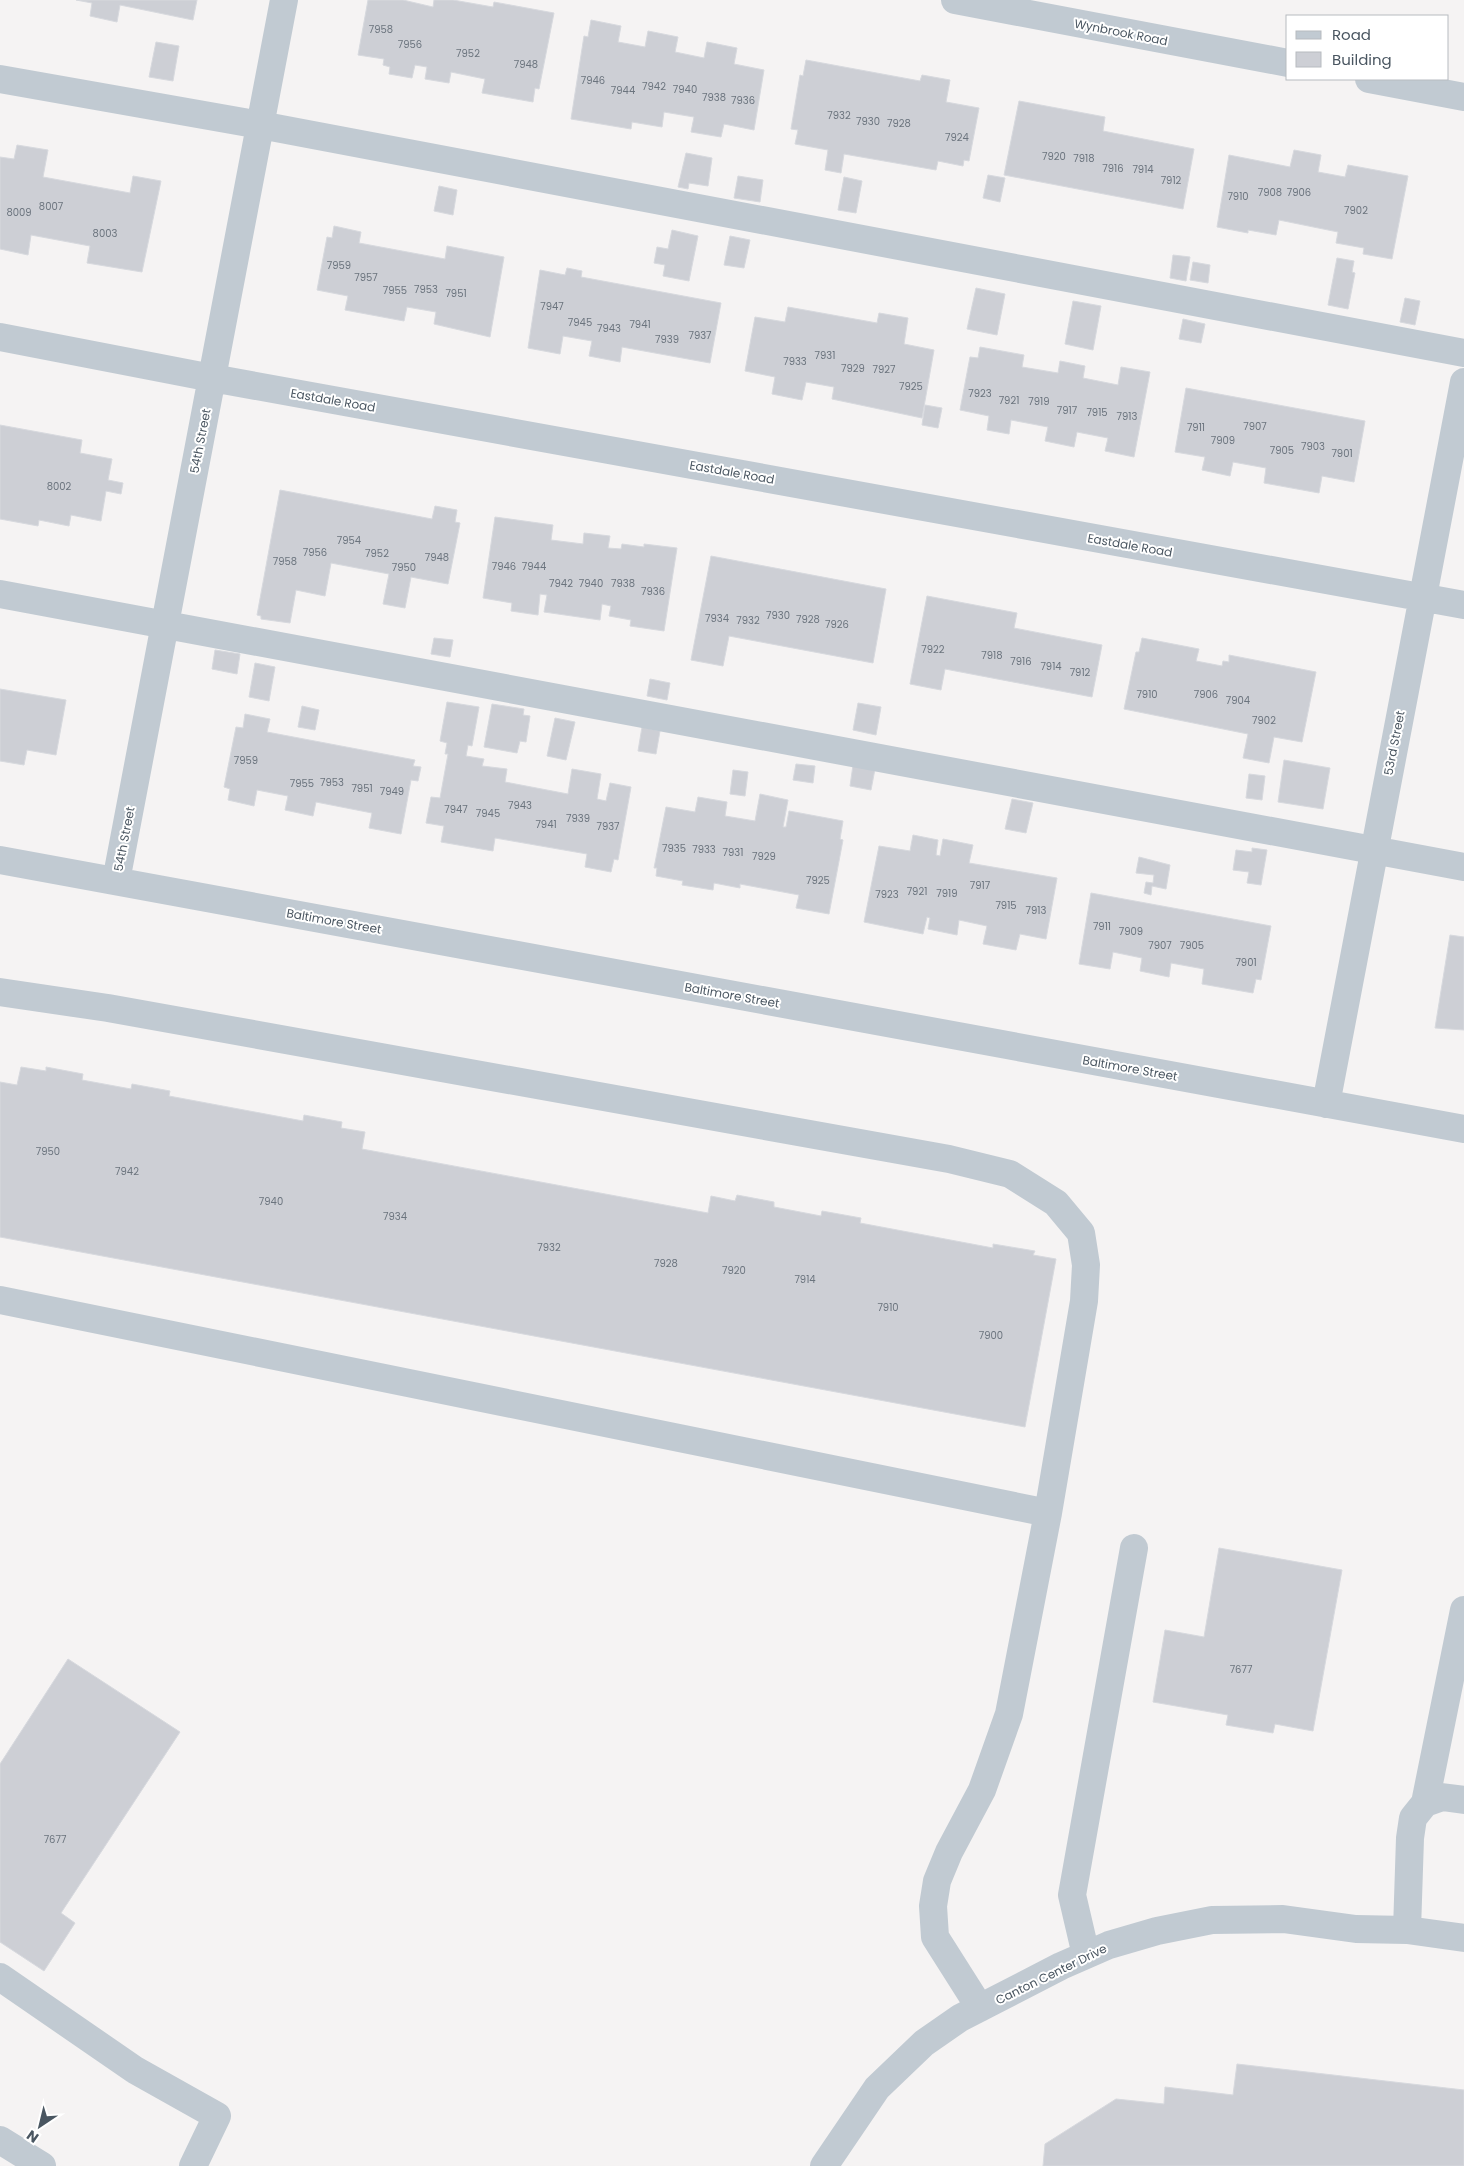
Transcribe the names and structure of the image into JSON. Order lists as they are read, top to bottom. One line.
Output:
{"streets":{"street":["Wynbrook Road","Eastdale Road","54th Street","53rd Street","Baltimore Street","Canton Center Drive"]},"crossings":[["Eastdale Road","54th Street"],["Eastdale Road","53rd Street"],["54th Street","Baltimore Street"],["53rd Street","Baltimore Street"]],"house_numbers":["7958","7956","7952","7948","7946","7942","7940","7944","7938","7936","7932","7930","7928","7924","7920","7918","7916","7914","7912","7908","7906","7910","8007","7902","8009","8003","7959","7957","7953","7955","7951","7947","7945","7941","7943","7937","7939","7931","7933","7929","7927","7925","7923","7921","7919","7917","7915","7913","7907","7911","7909","7903","7905","7901","8002","7954","7956","7952","7948","7958","7946","7944","7950","7942","7940","7938","7936","7930","7934","7928","7932","7926","7922","7918","7916","7914","7912","7910","7906","7904","7902","7959","7953","7955","7951","7949","7943","7947","7945","7939","7941","7937","7935","7933","7931","7929","7925","7917","7921","7919","7923","7915","7913","7911","7909","7907","7905","7901","7950","7942","7940","7934","7932","7928","7920","7914","7910","7900","7677","7677"],"legend":["Road","Building"],"north":"bottom left"}
